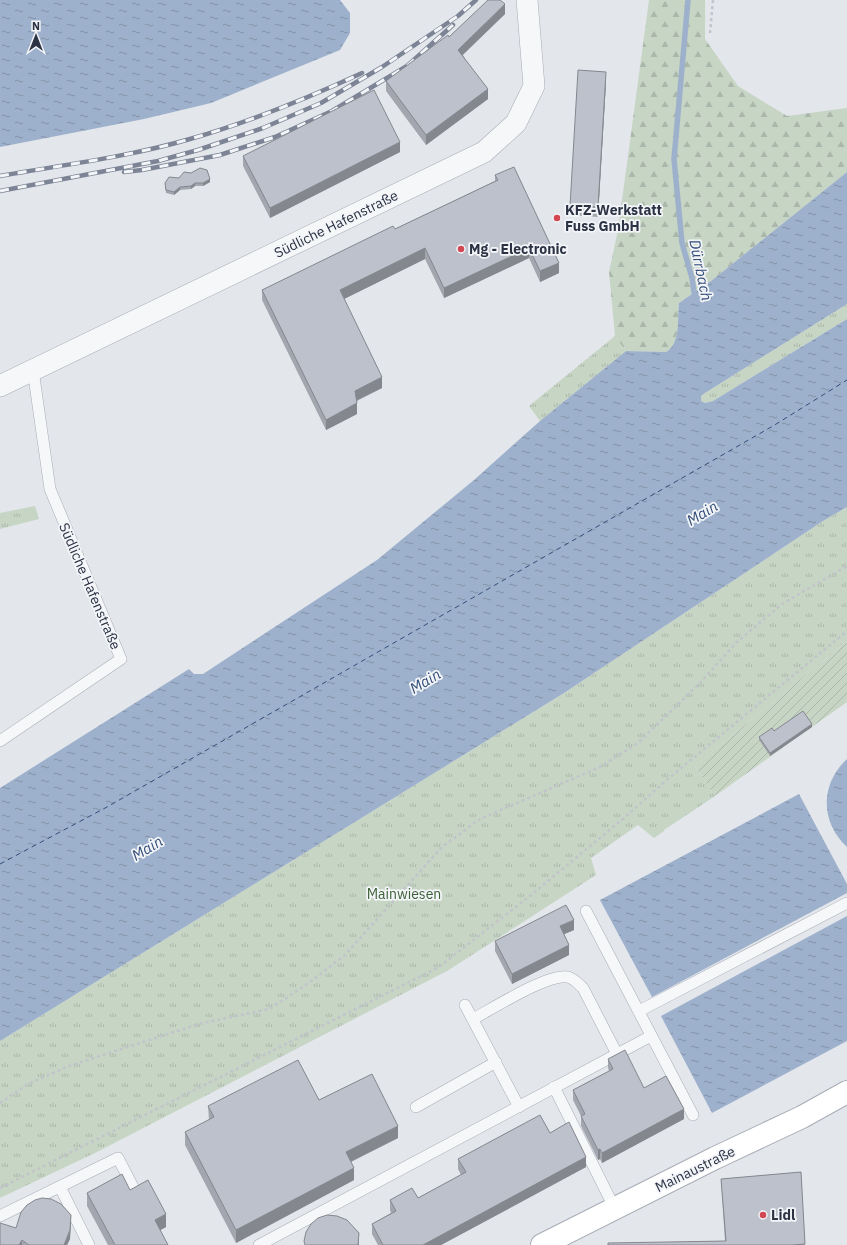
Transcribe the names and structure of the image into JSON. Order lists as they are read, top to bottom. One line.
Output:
{"streets":{"main road":["Mainaustraße"],"street":["Südliche Hafenstraße"]},"water":["Dürrbach","Main"],"parks":["Mainwiesen"],"places":["KFZ-Werkstatt Fuss GmbH","Mg - Electronic","Lidl"],"north":"top"}
